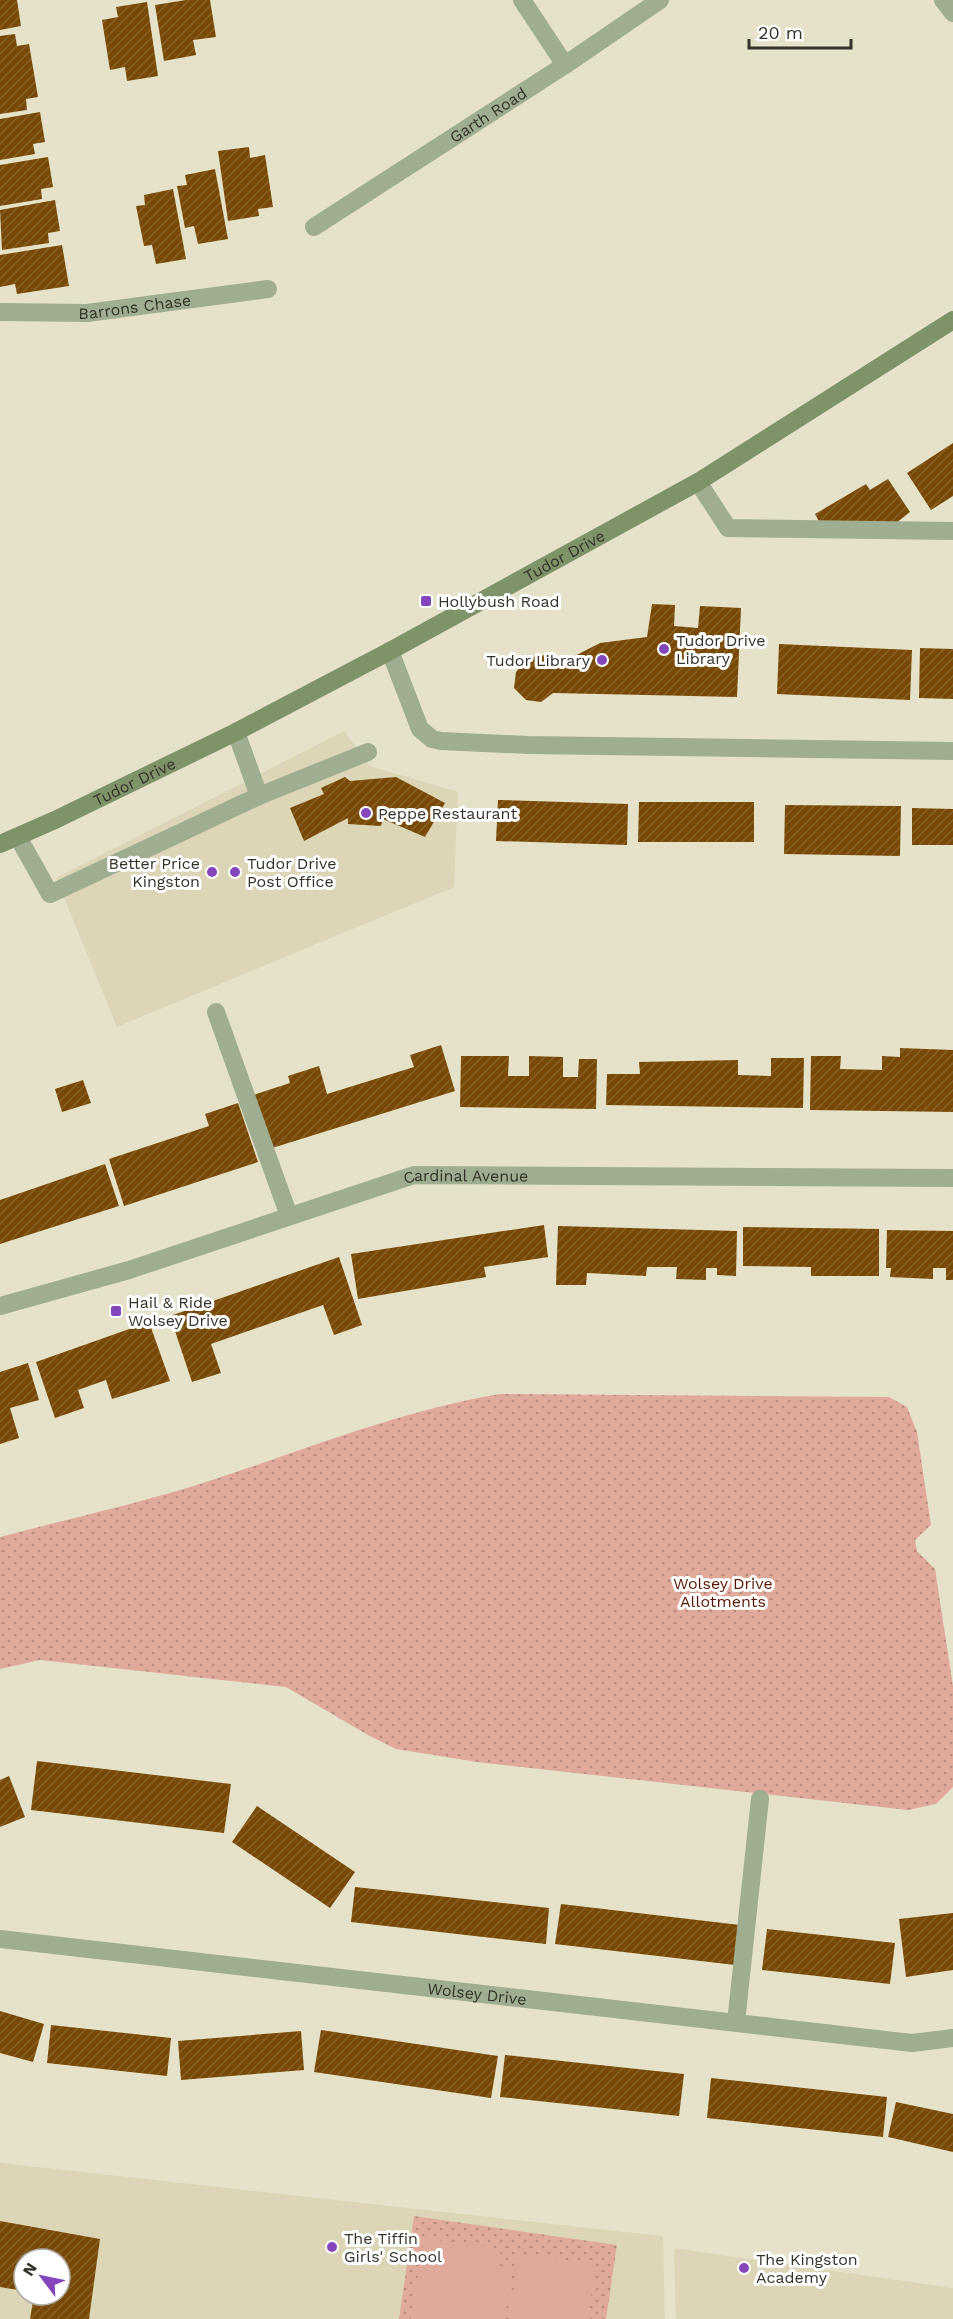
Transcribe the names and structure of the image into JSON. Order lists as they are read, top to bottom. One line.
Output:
{"streets":{"street":["Garth Road","Barrons Chase","Tudor Drive","Cardinal Avenue","Wolsey Drive"]},"parks":["Wolsey Drive Allotments"],"places":{"transit":["Hollybush Road","Hail & Ride Wolsey Drive"],"other":["Tudor Drive Library","Tudor Library","Peppe Restaurant","Better Price Kingston","Tudor Drive Post Office","The Tiffin Girls' School","The Kingston Academy"]},"scale_bar":"20 m","north":"top left"}
